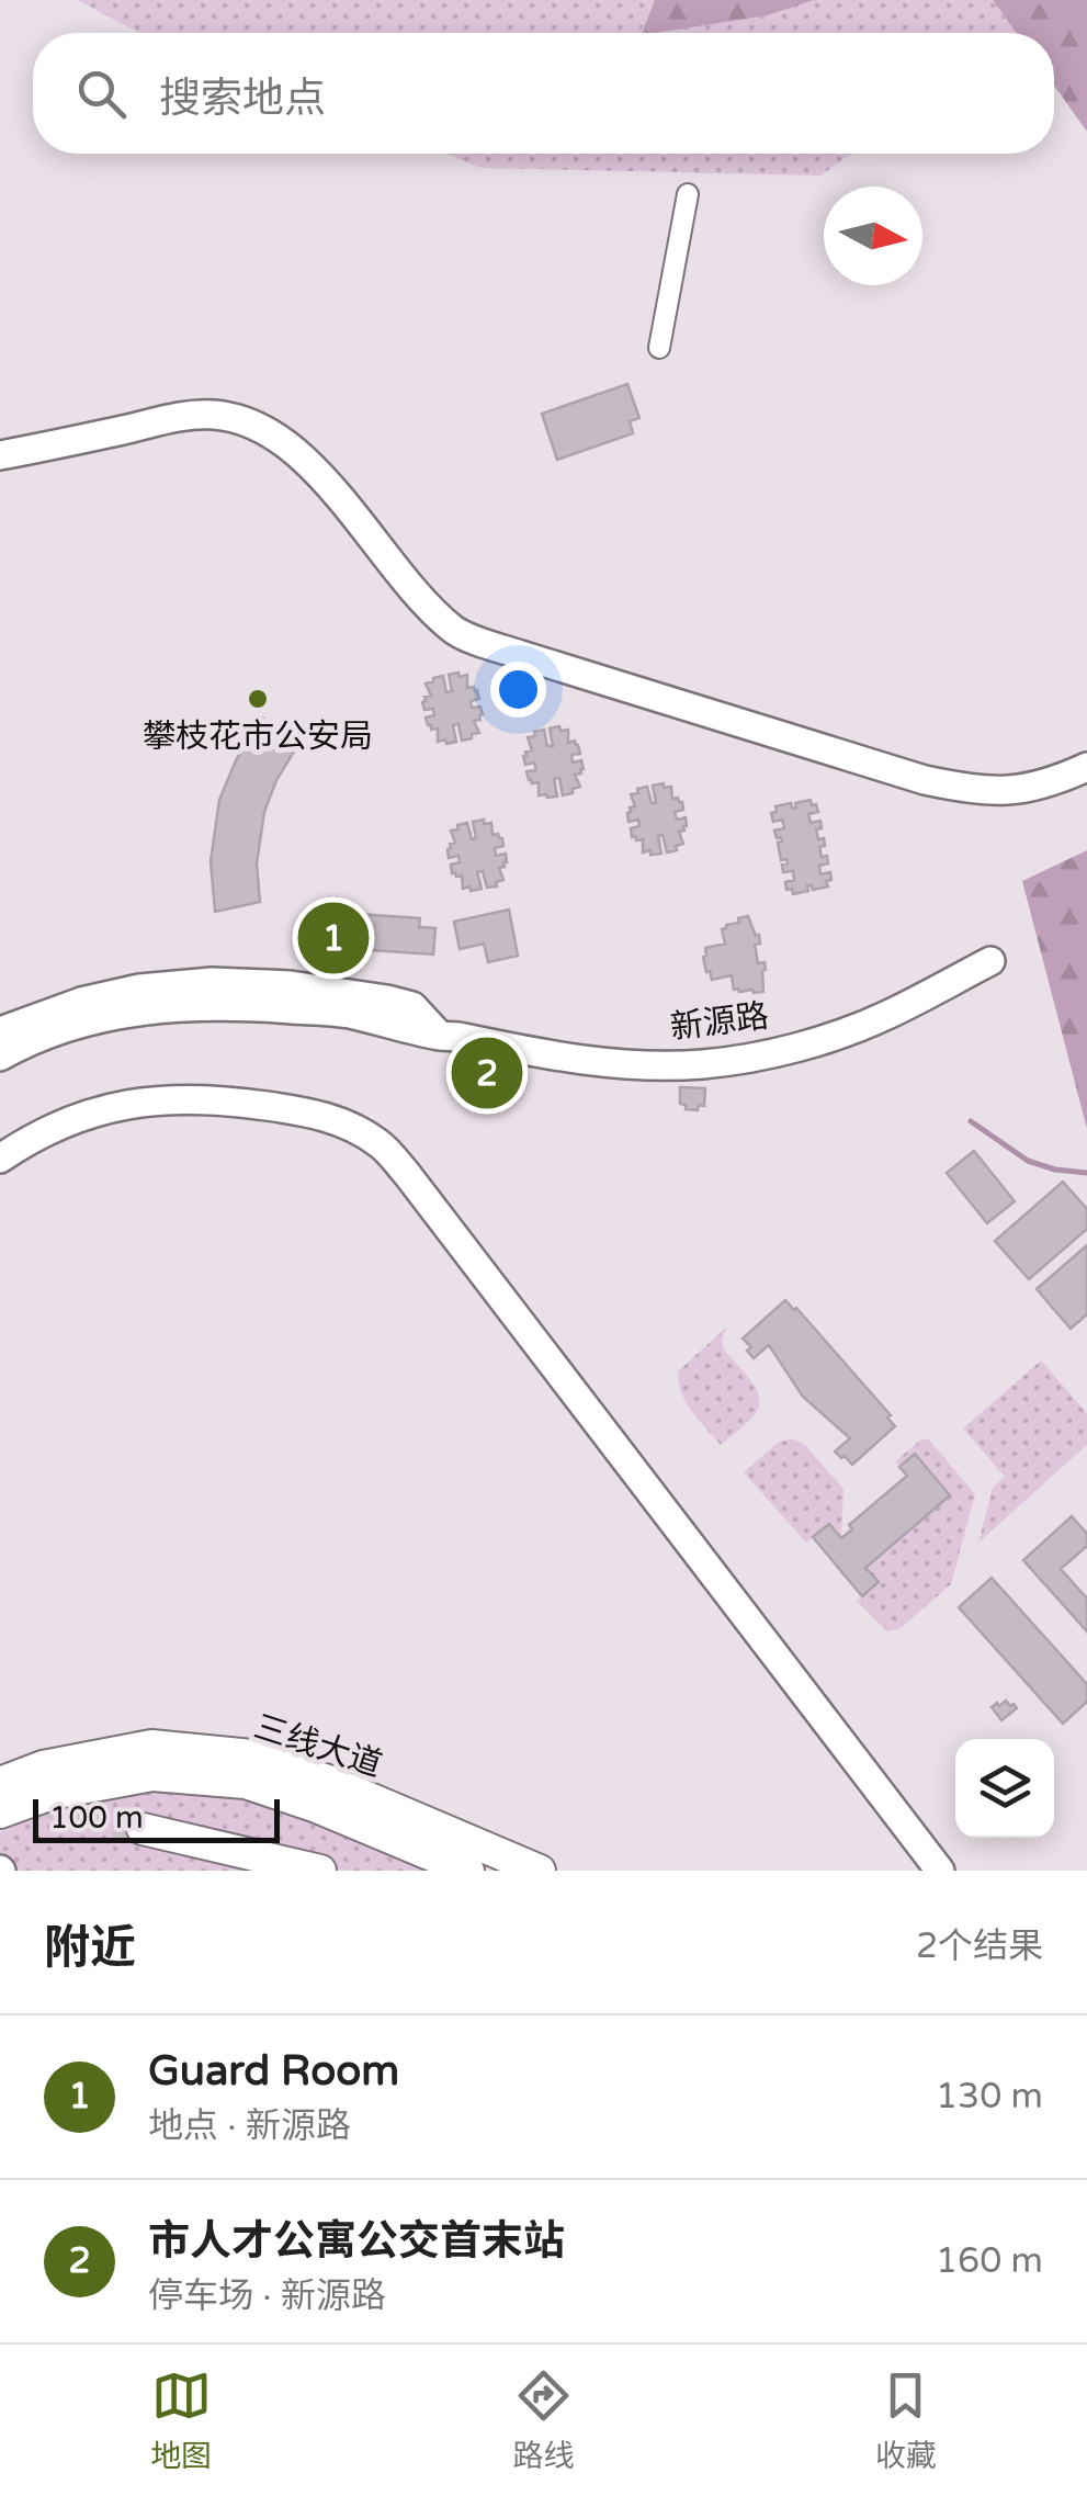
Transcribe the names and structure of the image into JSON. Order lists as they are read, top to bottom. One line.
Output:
{"streets":{"main road":["三线大道"],"street":["新源路"]},"places":["攀枝花市公安局"],"scale_bar":"100 m","north":"right","page":{"search":"搜索地点","pins":["1","2"],"scale":"100 m","heading":["附近","2个结果"],"list":[{"mark":"1","name":"Guard Room","note":"地点 · 新源路","value":"130 m"},{"mark":"2","name":"市人才公寓公交首末站","note":"停车场 · 新源路","value":"160 m"}],"nav":["地图","路线","收藏"]}}
